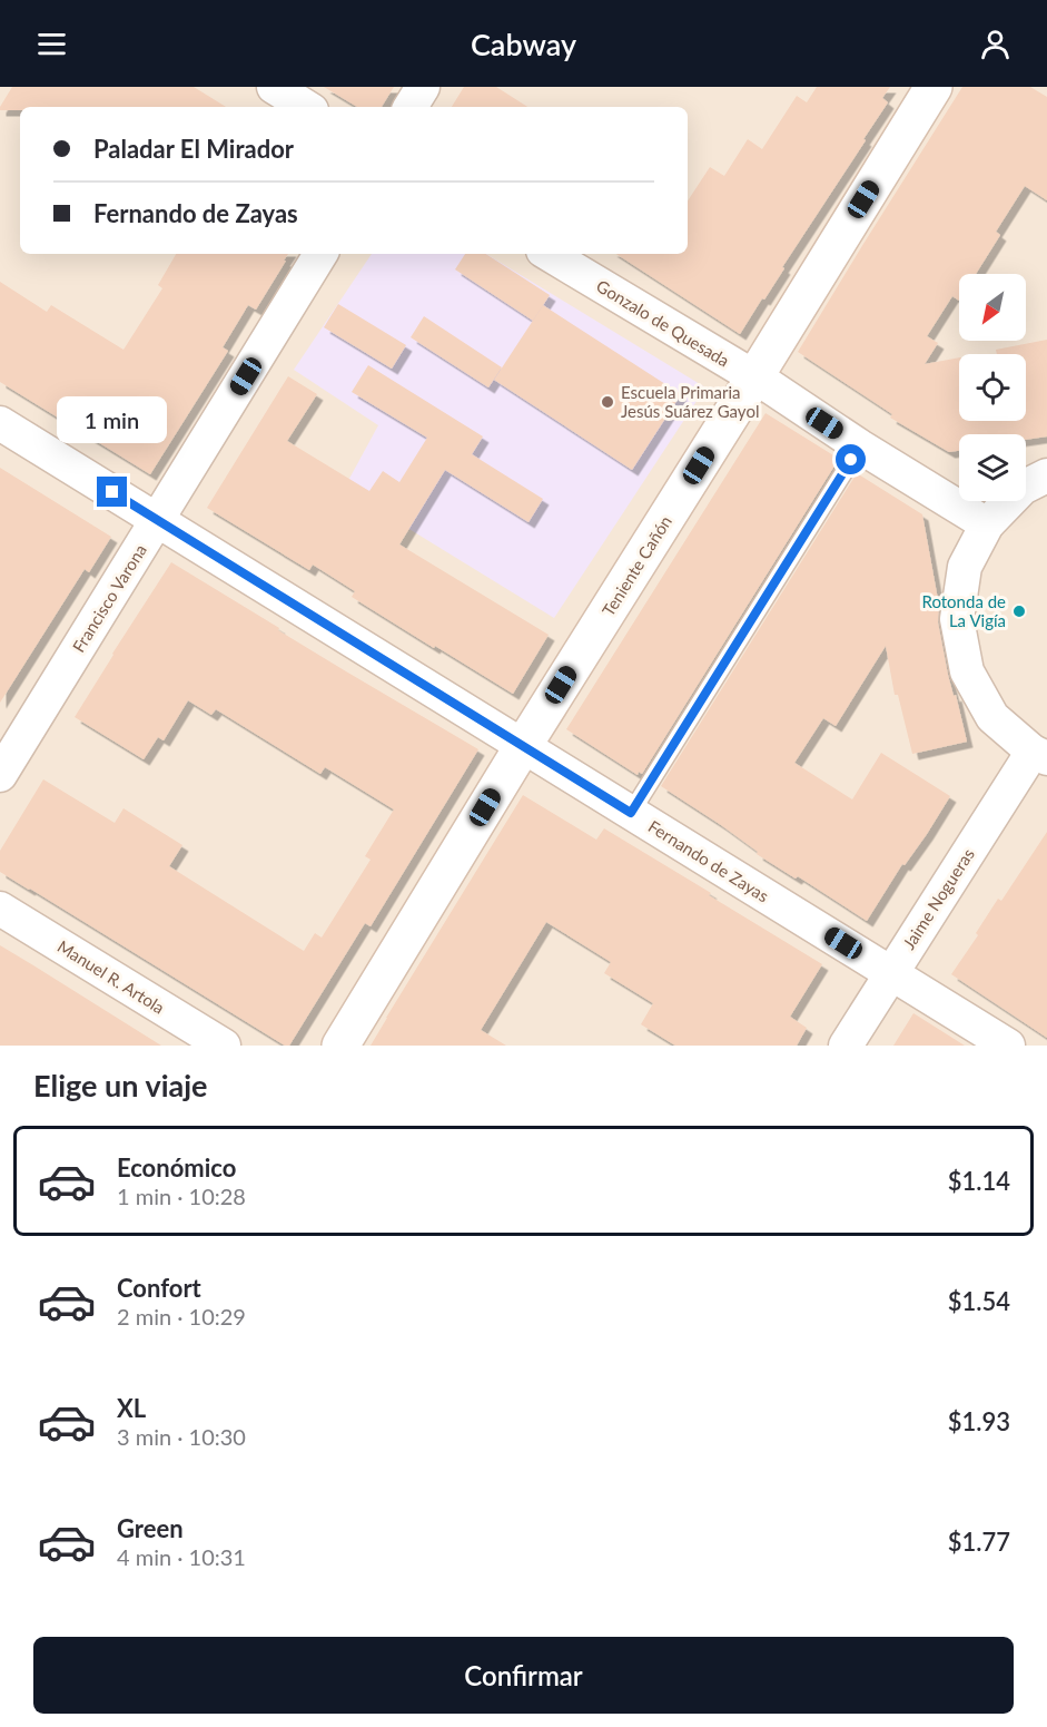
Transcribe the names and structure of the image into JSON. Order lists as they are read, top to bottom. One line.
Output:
{"streets":{"street":["Gonzalo de Quesada","Teniente Cañón","Francisco Varona","Fernando de Zayas","Jaime Nogueras","Manuel R. Artola"]},"crossings":[["Gonzalo de Quesada","Teniente Cañón"],["Teniente Cañón","Fernando de Zayas"],["Francisco Varona","Fernando de Zayas"],["Fernando de Zayas","Jaime Nogueras"]],"places":["Escuela Primaria Jesús Suárez Gayol","Rotonda de La Vigía"],"north":"bottom left","page":{"header":"Cabway","banner":["Paladar El Mirador","Fernando de Zayas"],"bubble":"1 min","heading":"Elige un viaje","list":[{"name":"Económico","note":"1 min · 10:28","value":"$1.14"},{"name":"Confort","note":"2 min · 10:29","value":"$1.54"},{"name":"XL","note":"3 min · 10:30","value":"$1.93"},{"name":"Green","note":"4 min · 10:31","value":"$1.77"}],"buttons":"Confirmar"}}
